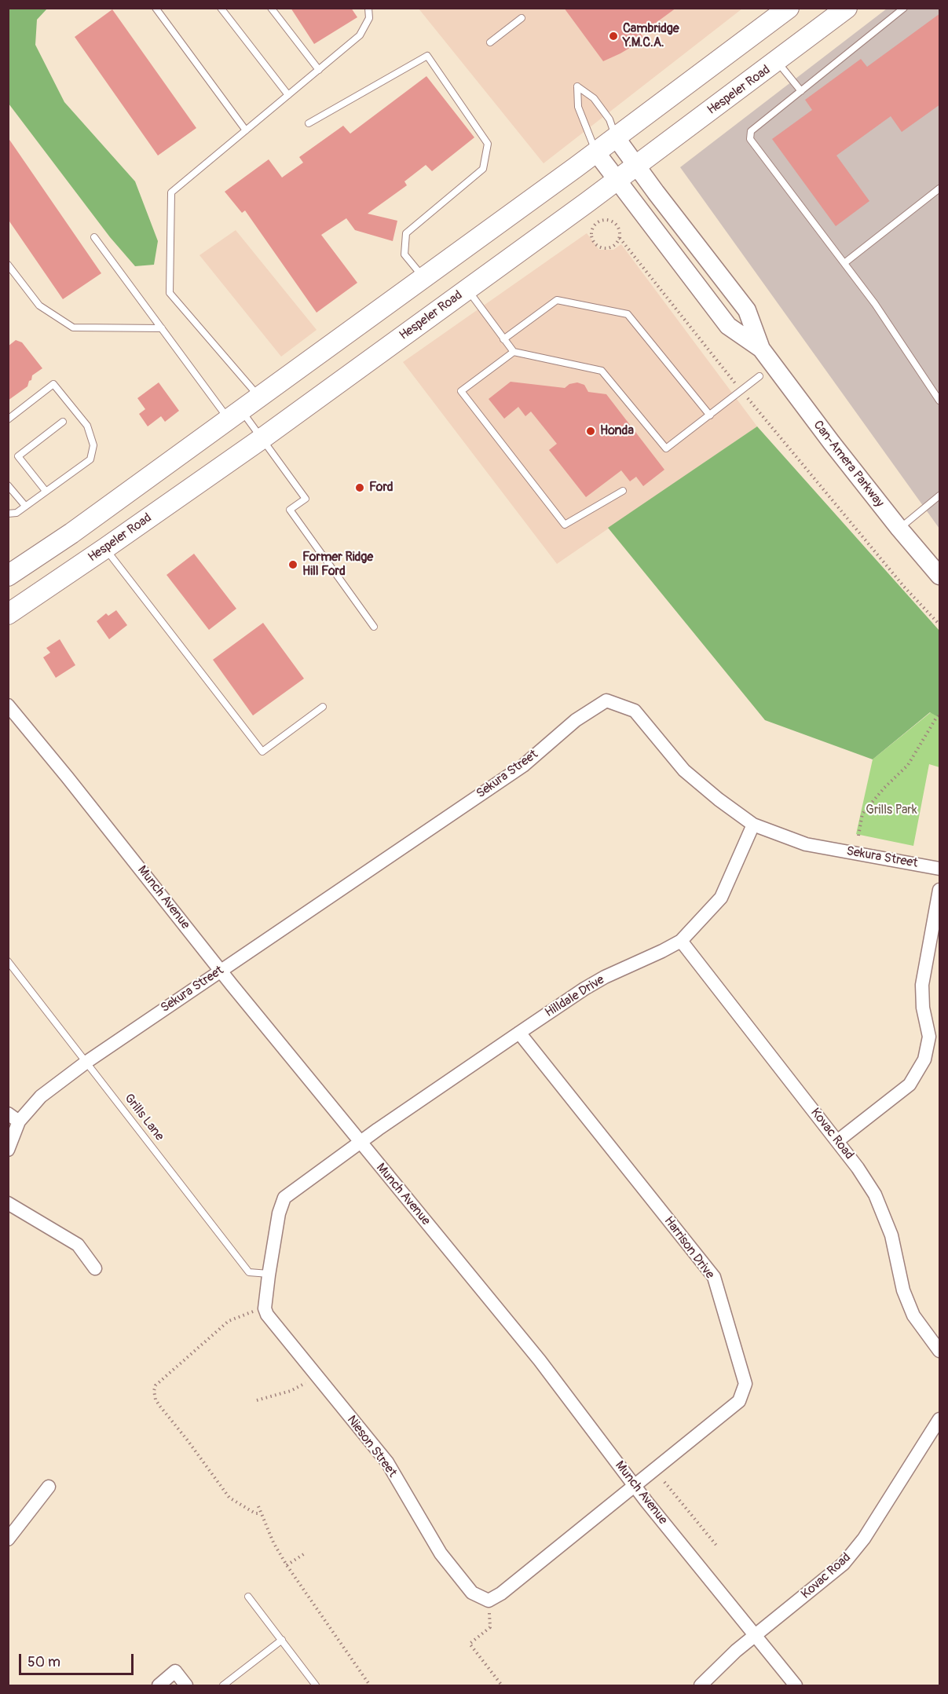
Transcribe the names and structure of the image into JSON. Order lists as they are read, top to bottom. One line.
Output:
{"streets":{"main road":["Hespeler Road","Can-Amera Parkway"],"street":["Sekura Street","Munch Avenue","Hilldale Drive","Kovac Road","Harrison Drive","Nieson Street"],"lane":["Grills Lane"]},"crossings":[["Hespeler Road","Can-Amera Parkway"],["Sekura Street","Munch Avenue"],["Sekura Street","Hilldale Drive"],["Sekura Street","Grills Lane"],["Munch Avenue","Hilldale Drive"],["Munch Avenue","Kovac Road"],["Munch Avenue","Harrison Drive"],["Hilldale Drive","Kovac Road"],["Hilldale Drive","Harrison Drive"]],"parks":["Grills Park"],"places":["Cambridge Y.M.C.A.","Honda","Ford","Former Ridge Hill Ford"],"scale_bar":"50 m"}
